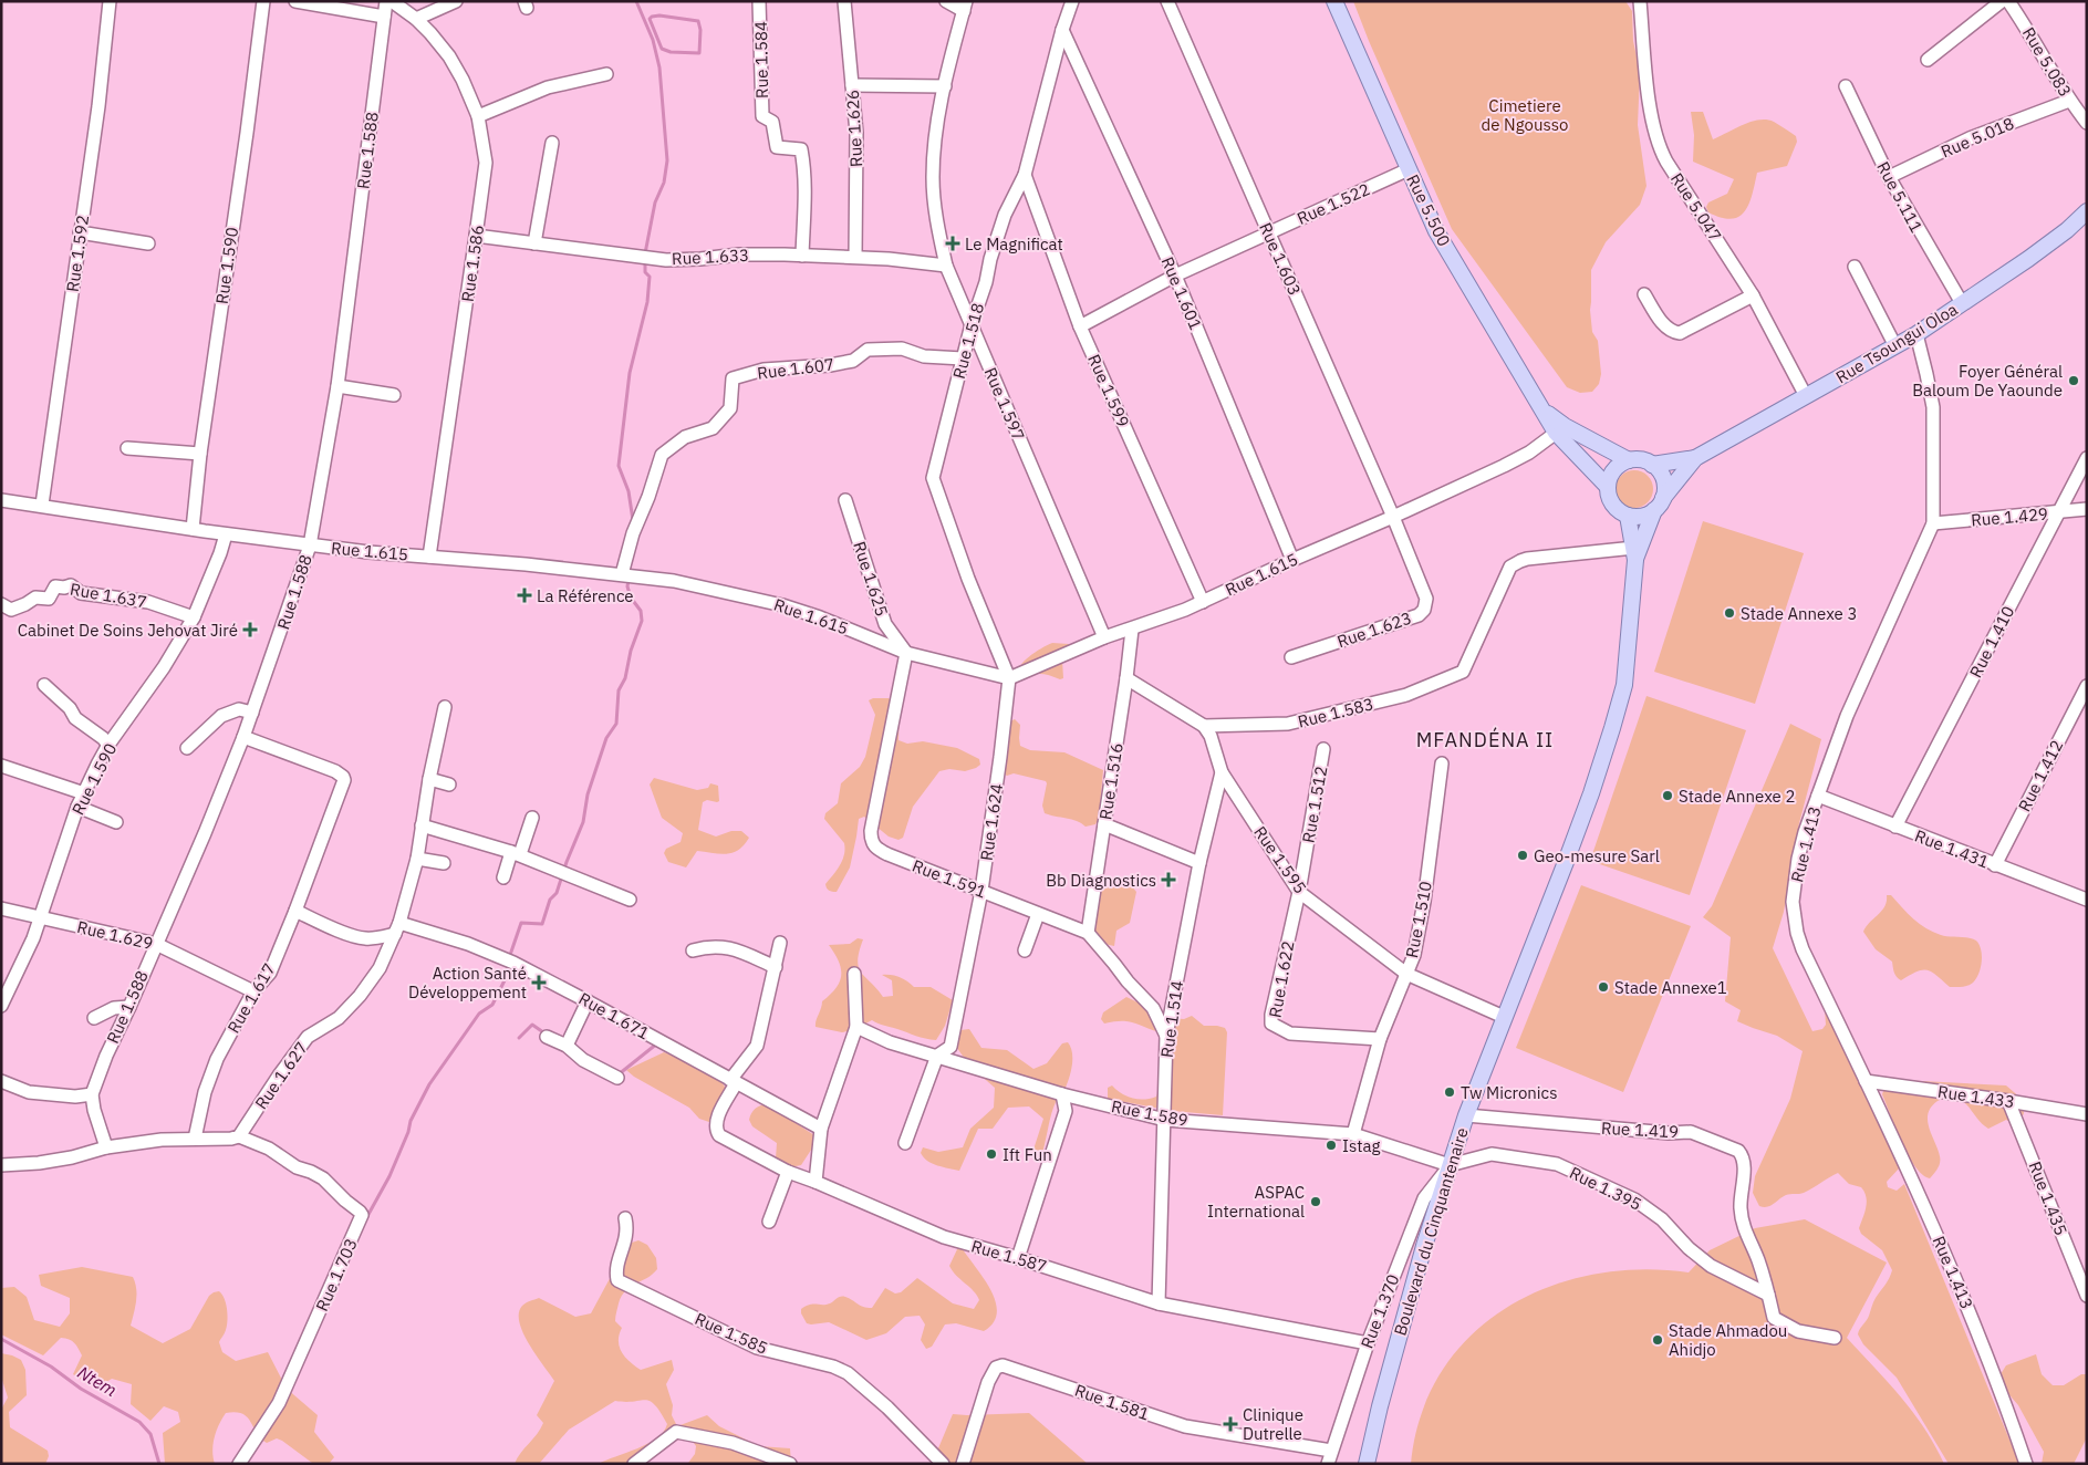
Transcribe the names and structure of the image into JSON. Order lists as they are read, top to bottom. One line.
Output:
{"streets":{"main road":["Rue 5.500","Rue Tsoungui Oloa","Boulevard du Cinquantenaire"],"street":["Rue 1.584","Rue 5.083","Rue 1.626","Rue 5.018","Rue 1.588","Rue 5.111","Rue 1.522","Rue 5.047","Rue 1.592","Rue 1.633","Rue 1.603","Rue 1.586","Rue 1.590","Rue 1.601","Rue 1.518","Rue 1.607","Rue 1.599","Rue 1.597","Rue 1.429","Rue 1.615","Rue 1.625","Rue 1.637","Rue 1.623","Rue 1.410","Rue 1.583","Rue 1.412","Rue 1.516","Rue 1.512","Rue 1.624","Rue 1.413","Rue 1.431","Rue 1.595","Rue 1.591","Rue 1.510","Rue 1.629","Rue 1.622","Rue 1.617","Rue 1.671","Rue 1.514","Rue 1.627","Rue 1.433","Rue 1.589","Rue 1.419","Rue 1.395","Rue 1.435","Rue 1.587","Rue 1.703","Rue 1.370","Rue 1.585","Rue 1.581"]},"crossings":[["Rue 1.584","Rue 1.633"],["Rue 5.083","Rue 5.018"],["Rue 1.626","Rue 1.633"],["Rue 5.018","Rue 5.111"],["Rue 1.588","Rue 1.615"],["Rue 1.588","Rue 1.629"],["Rue 1.588","Rue 1.617"],["Rue 5.111","Rue Tsoungui Oloa"],["Rue 1.522","Rue 5.500"],["Rue 1.522","Rue 1.603"],["Rue 1.522","Rue 1.601"],["Rue 1.522","Rue 1.599"],["Rue 5.047","Rue Tsoungui Oloa"],["Rue 5.500","Rue 1.615"],["Rue 1.592","Rue 1.615"],["Rue 1.633","Rue 1.586"],["Rue 1.633","Rue 1.597"],["Rue 1.603","Rue 1.615"],["Rue 1.603","Rue 1.623"],["Rue 1.586","Rue 1.615"],["Rue 1.590","Rue 1.615"],["Rue 1.590","Rue 1.637"],["Rue 1.590","Rue 1.629"],["Rue 1.601","Rue 1.518"],["Rue 1.601","Rue 1.615"],["Rue 1.518","Rue 1.607"],["Rue 1.518","Rue 1.599"],["Rue 1.518","Rue 1.597"],["Rue 1.518","Rue 1.615"],["Rue 1.518","Rue 1.624"],["Rue Tsoungui Oloa","Rue 1.413"],["Rue 1.607","Rue 1.615"],["Rue 1.599","Rue 1.615"],["Rue 1.597","Rue 1.615"],["Rue 1.429","Rue 1.410"],["Rue 1.429","Rue 1.413"],["Rue 1.615","Rue 1.625"],["Rue 1.615","Rue 1.623"],["Rue 1.615","Rue 1.516"],["Rue 1.615","Rue 1.624"],["Rue 1.615","Rue 1.591"],["Rue 1.625","Rue 1.591"],["Rue 1.410","Rue 1.431"],["Rue 1.583","Rue 1.595"],["Rue 1.583","Boulevard du Cinquantenaire"],["Rue 1.412","Rue 1.431"],["Rue 1.516","Rue 1.591"],["Rue 1.512","Rue 1.595"],["Rue 1.512","Rue 1.622"],["Rue 1.624","Rue 1.591"],["Rue 1.624","Rue 1.589"],["Rue 1.413","Rue 1.431"],["Rue 1.413","Rue 1.433"],["Rue 1.595","Rue 1.510"],["Rue 1.595","Rue 1.622"],["Rue 1.595","Rue 1.514"],["Rue 1.595","Boulevard du Cinquantenaire"],["Rue 1.591","Rue 1.514"],["Rue 1.510","Rue 1.622"],["Rue 1.510","Rue 1.589"],["Rue 1.629","Rue 1.617"],["Rue 1.671","Rue 1.627"],["Rue 1.671","Rue 1.587"],["Rue 1.514","Rue 1.589"],["Rue 1.514","Rue 1.587"],["Rue 1.627","Rue 1.703"],["Rue 1.433","Rue 1.435"],["Rue 1.589","Rue 1.395"],["Rue 1.589","Boulevard du Cinquantenaire"],["Rue 1.589","Rue 1.370"],["Rue 1.419","Rue 1.395"],["Rue 1.419","Boulevard du Cinquantenaire"],["Rue 1.395","Boulevard du Cinquantenaire"],["Rue 1.395","Rue 1.370"],["Boulevard du Cinquantenaire","Rue 1.370"],["Rue 1.587","Rue 1.370"],["Rue 1.370","Rue 1.581"]],"districts":["MFANDÉNA II"],"water":["Ntem"],"parks":["Cimetiere de Ngousso"],"places":{"health":["Le Magnificat","La Référence","Cabinet De Soins Jehovat Jiré","Bb Diagnostics","Action Santé Développement","Clinique Dutrelle"],"other":["Foyer Général Baloum De Yaounde","Stade Annexe 3","Stade Annexe 2","Geo-mesure Sarl","Stade Annexe1","Tw Micronics","Istag","Ift Fun","ASPAC International","Stade Ahmadou Ahidjo"]}}
